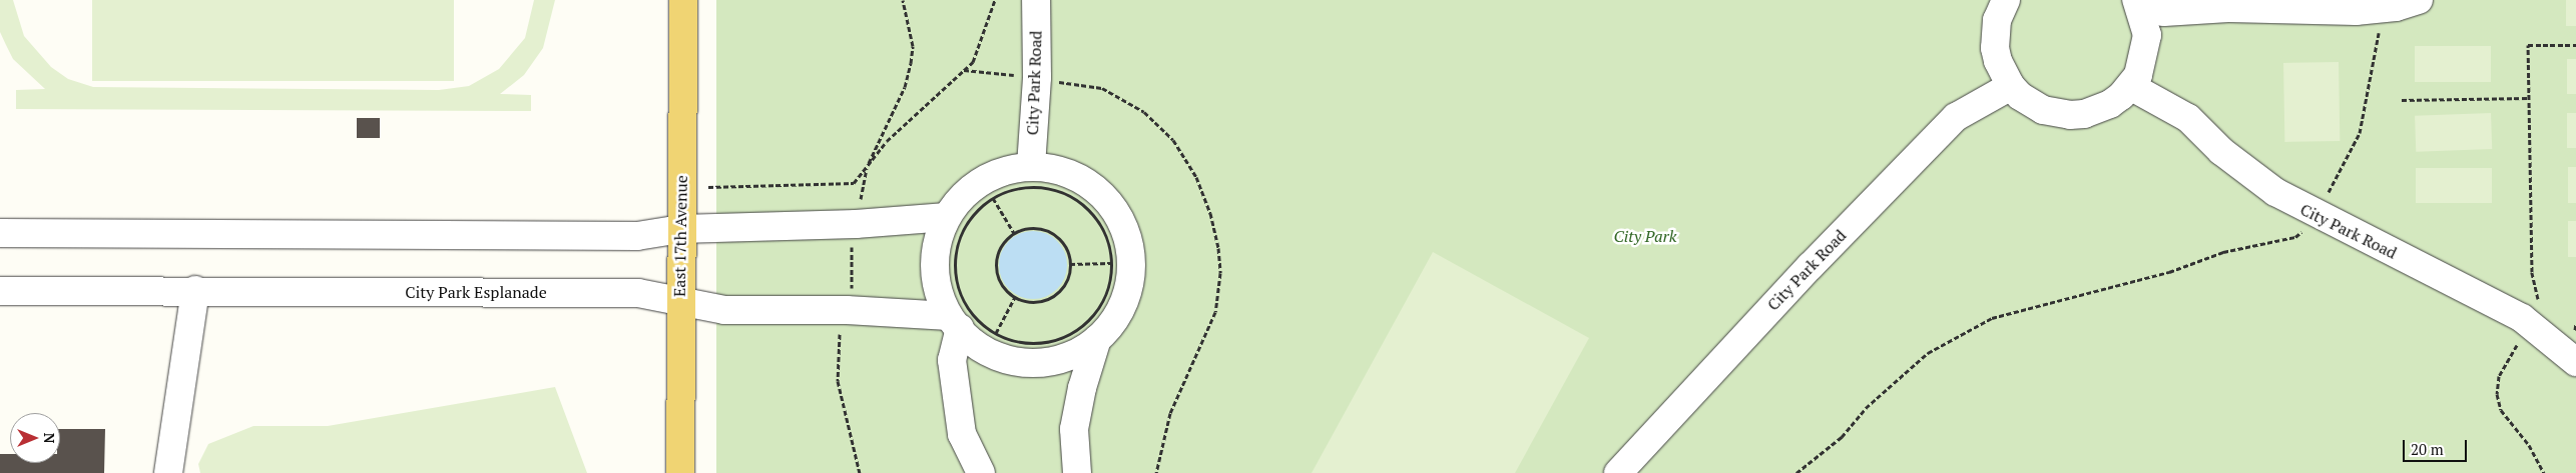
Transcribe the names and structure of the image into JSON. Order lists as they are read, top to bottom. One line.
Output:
{"streets":{"main road":["East 17th Avenue"],"street":["City Park Road","City Park Esplanade"]},"crossings":[["East 17th Avenue","City Park Esplanade"]],"parks":["City Park"],"scale_bar":"20 m","north":"right"}
